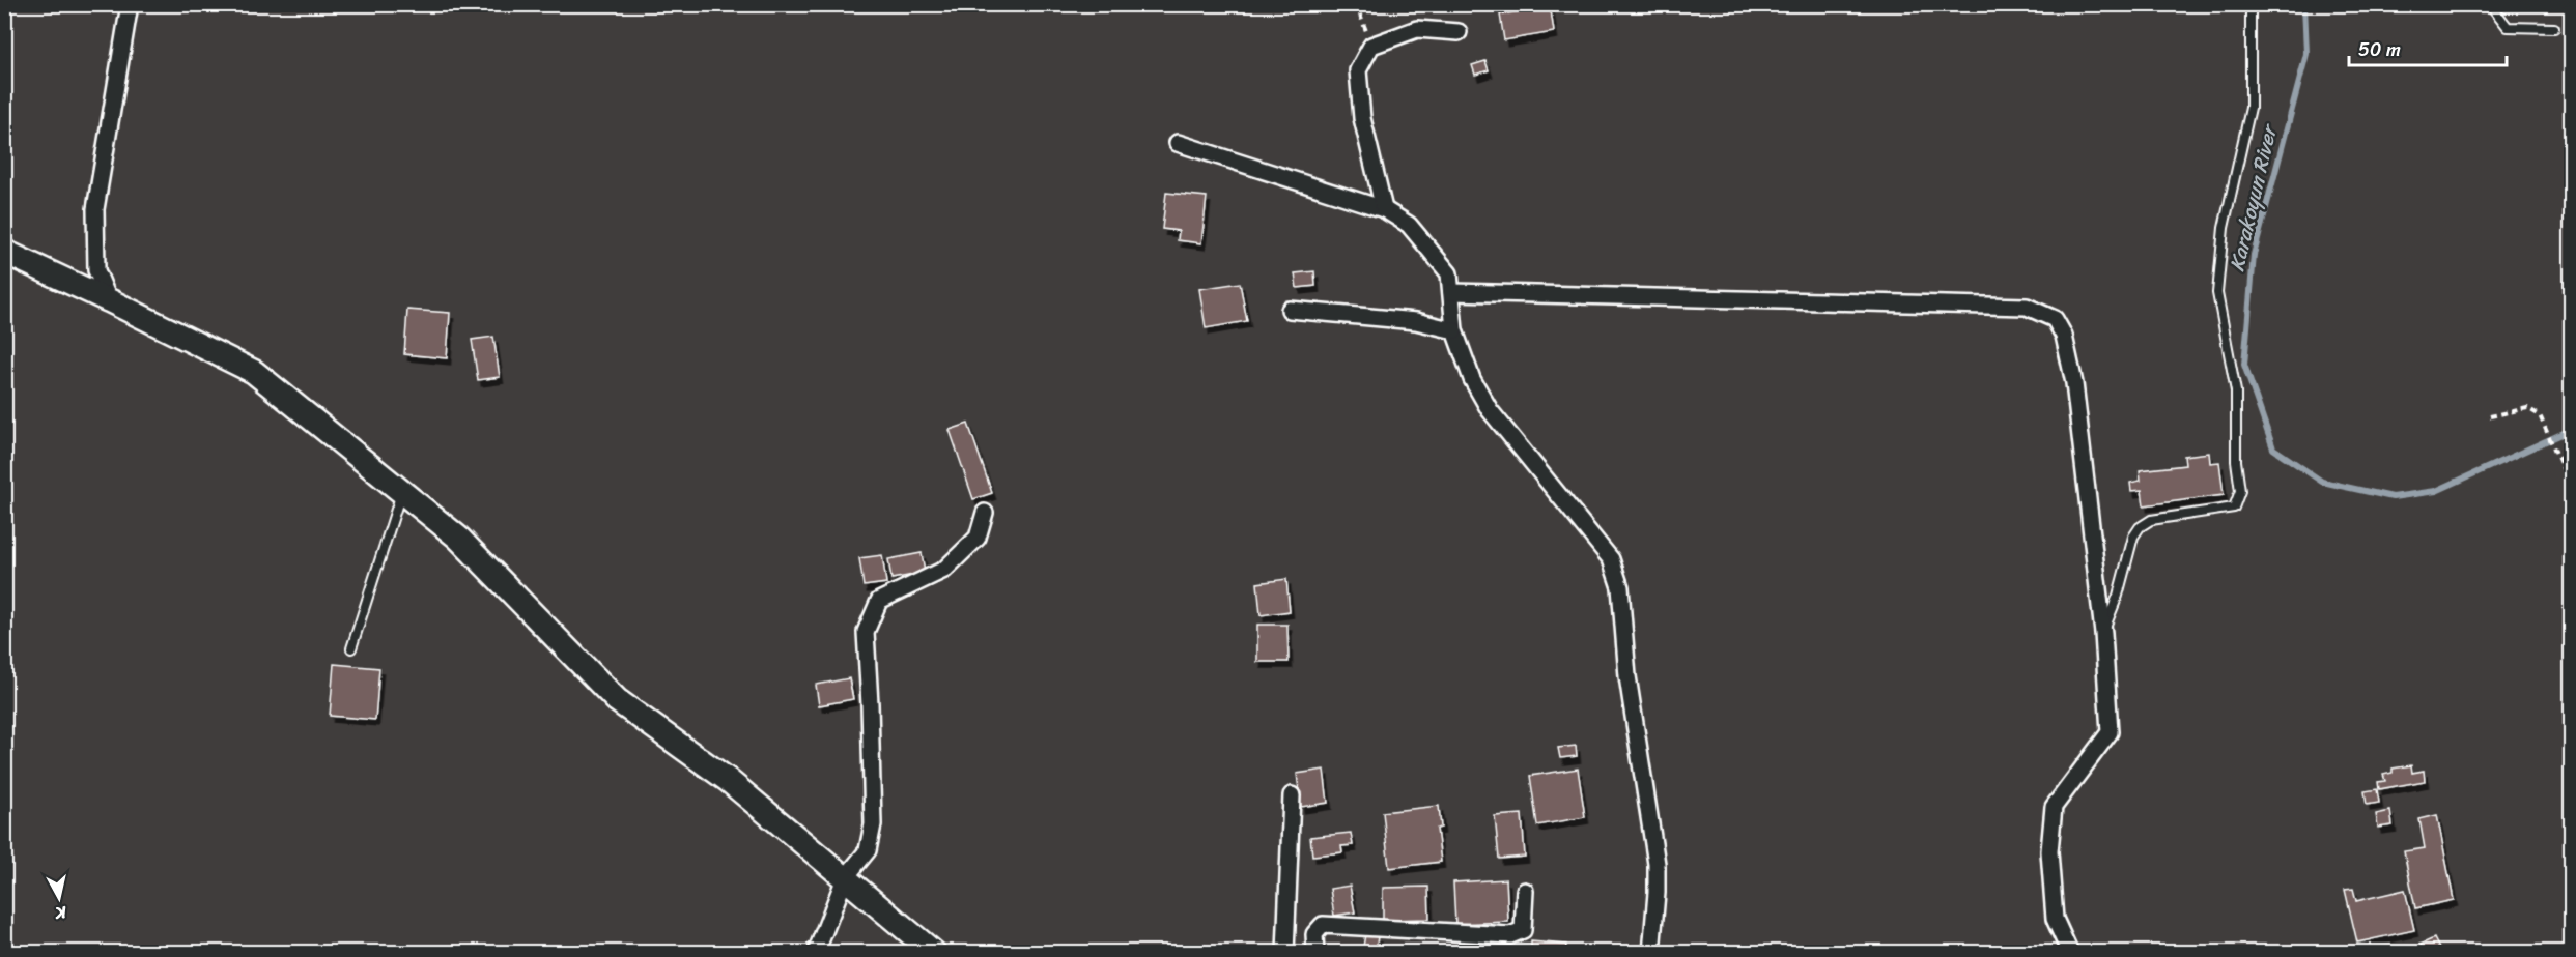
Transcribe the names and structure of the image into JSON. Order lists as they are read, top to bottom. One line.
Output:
{"water":["Karakoyun River"],"scale_bar":"50 m","north":"bottom"}
